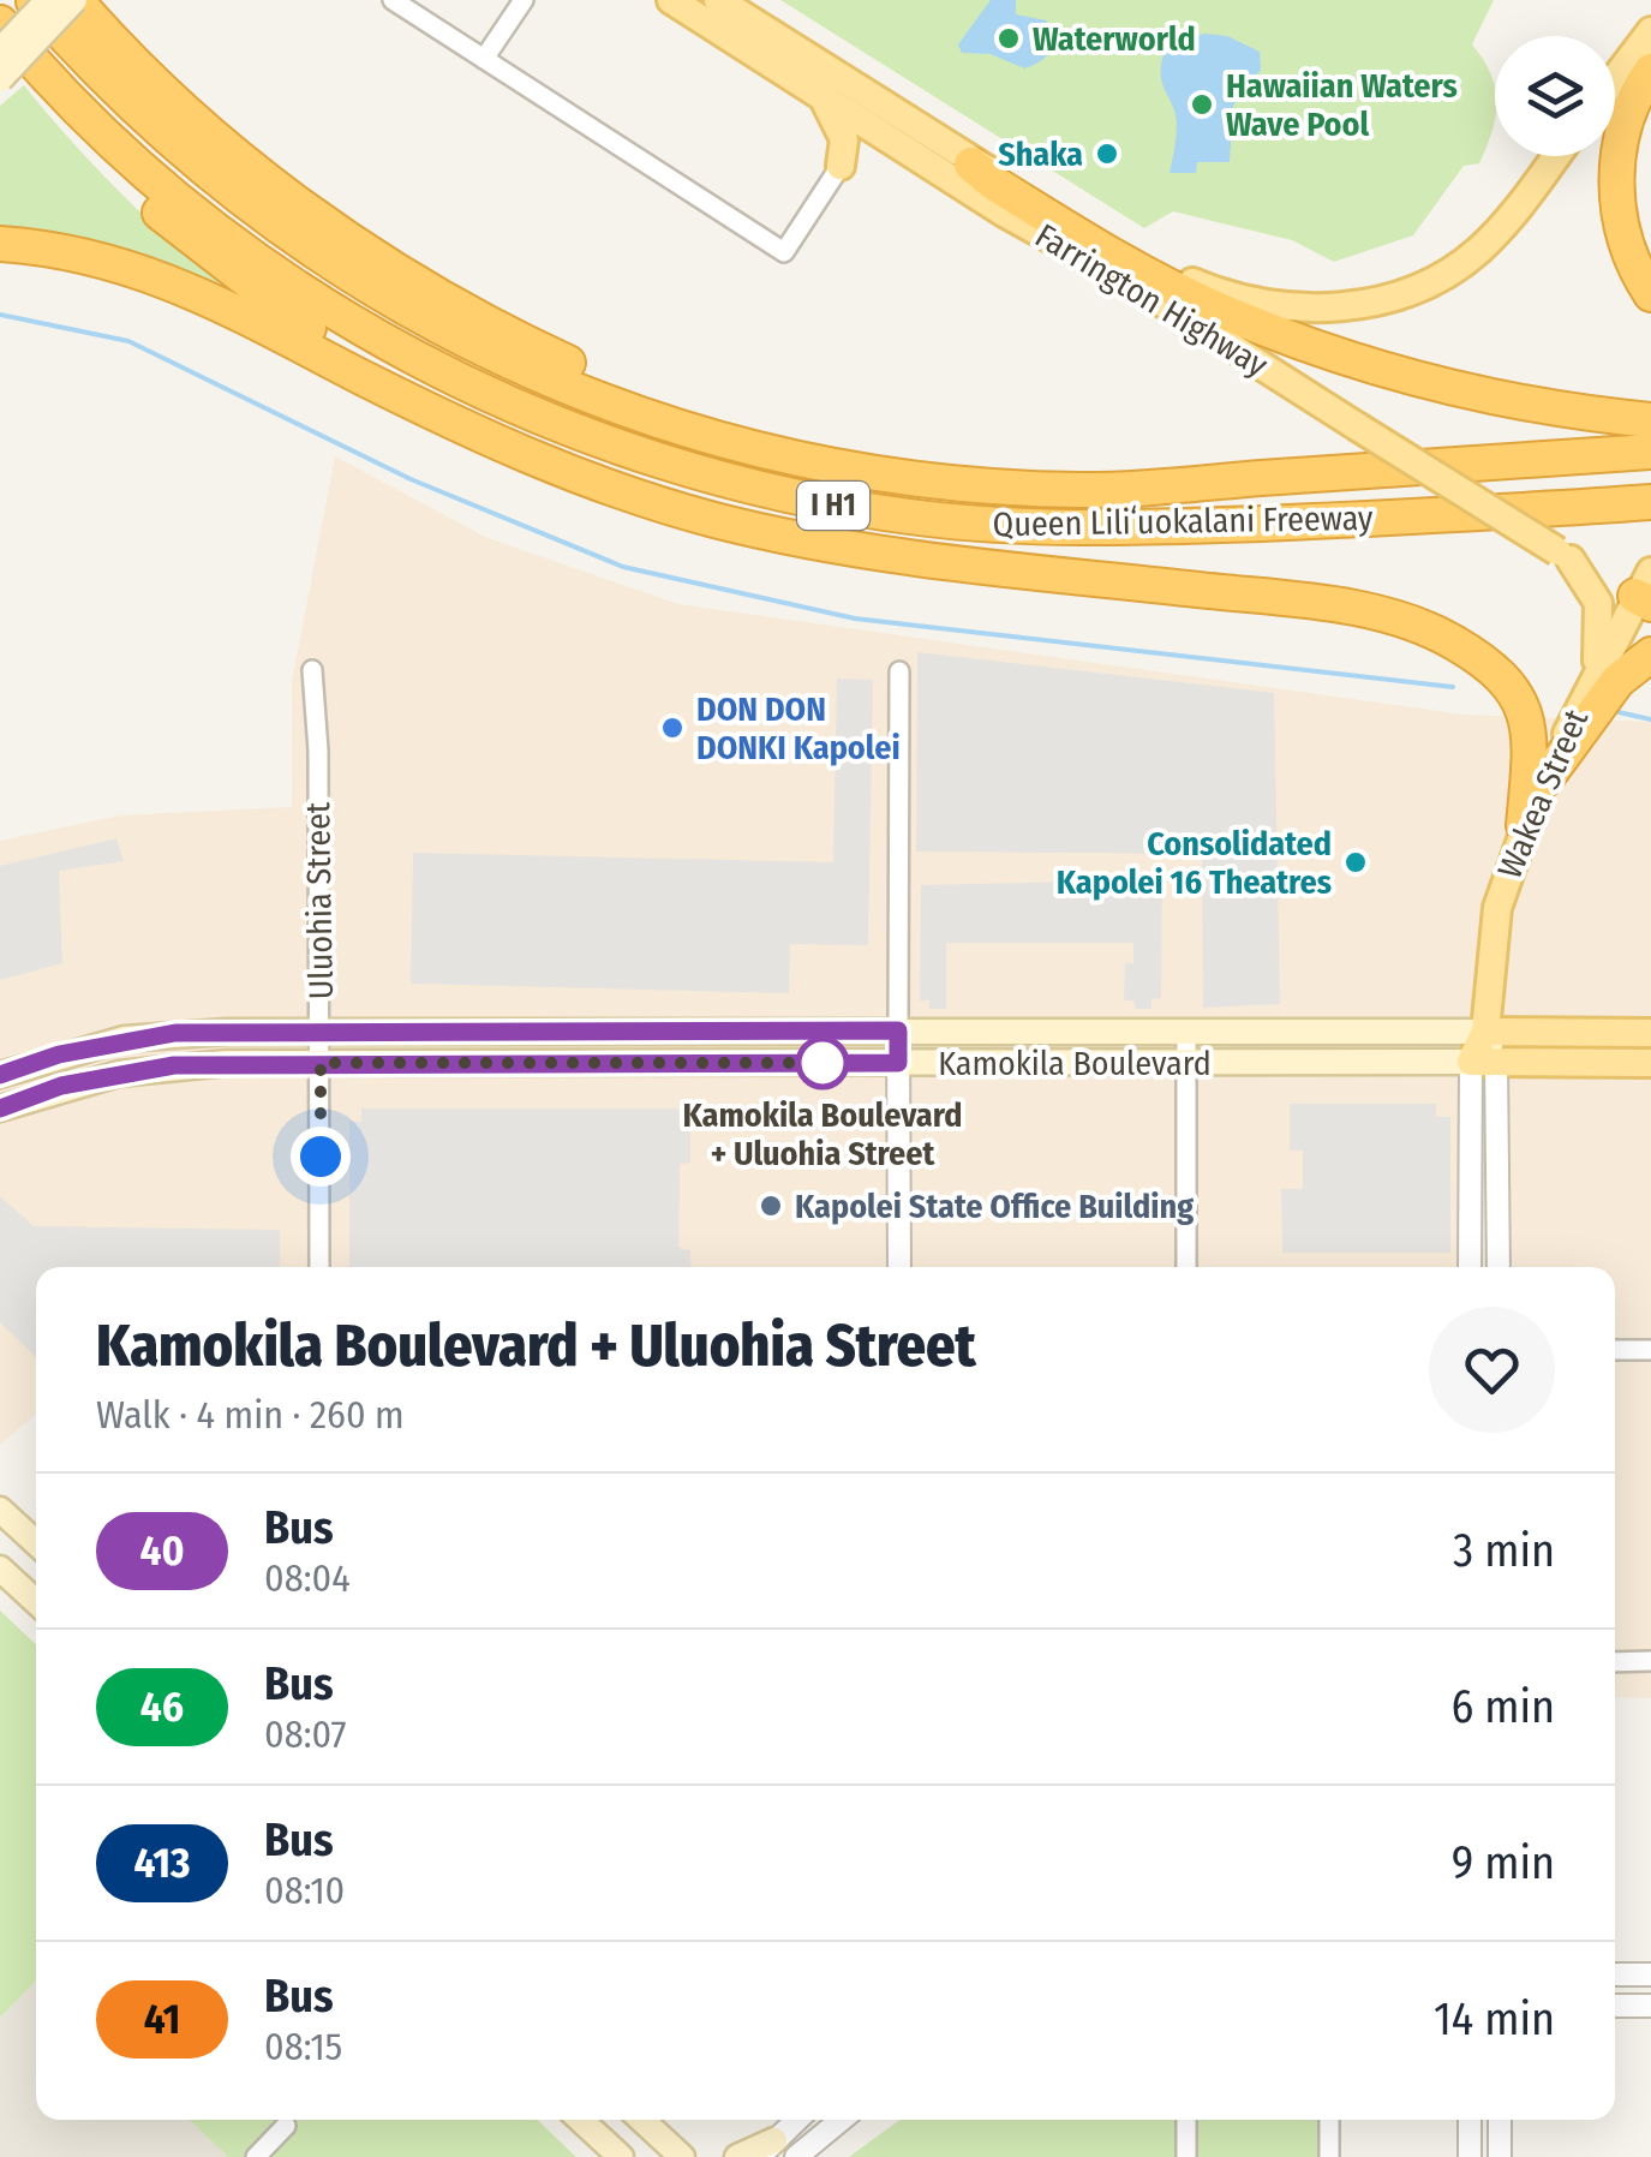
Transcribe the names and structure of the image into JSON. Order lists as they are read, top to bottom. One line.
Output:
{"streets":{"highway":["I H1","Queen Liliʻuokalani Freeway"],"main road":["Farrington Highway","Wakea Street","Kamokila Boulevard"],"street":["Uluohia Street"]},"crossings":[["Farrington Highway","Wakea Street"],["Wakea Street","Kamokila Boulevard"],["Uluohia Street","Kamokila Boulevard"]],"places":["Waterworld","Hawaiian Waters Wave Pool","Shaka","DON DON DONKI Kapolei","Consolidated Kapolei 16 Theatres","Kamokila Boulevard + Uluohia Street","Kapolei State Office Building"],"lines":["bus line 40"],"page":{"heading":["Kamokila Boulevard + Uluohia Street","Walk · 4 min · 260 m"],"list":[{"mark":"40","name":"Bus","note":"08:04","value":"3 min"},{"mark":"46","name":"Bus","note":"08:07","value":"6 min"},{"mark":"413","name":"Bus","note":"08:10","value":"9 min"},{"mark":"41","name":"Bus","note":"08:15","value":"14 min"}]}}
